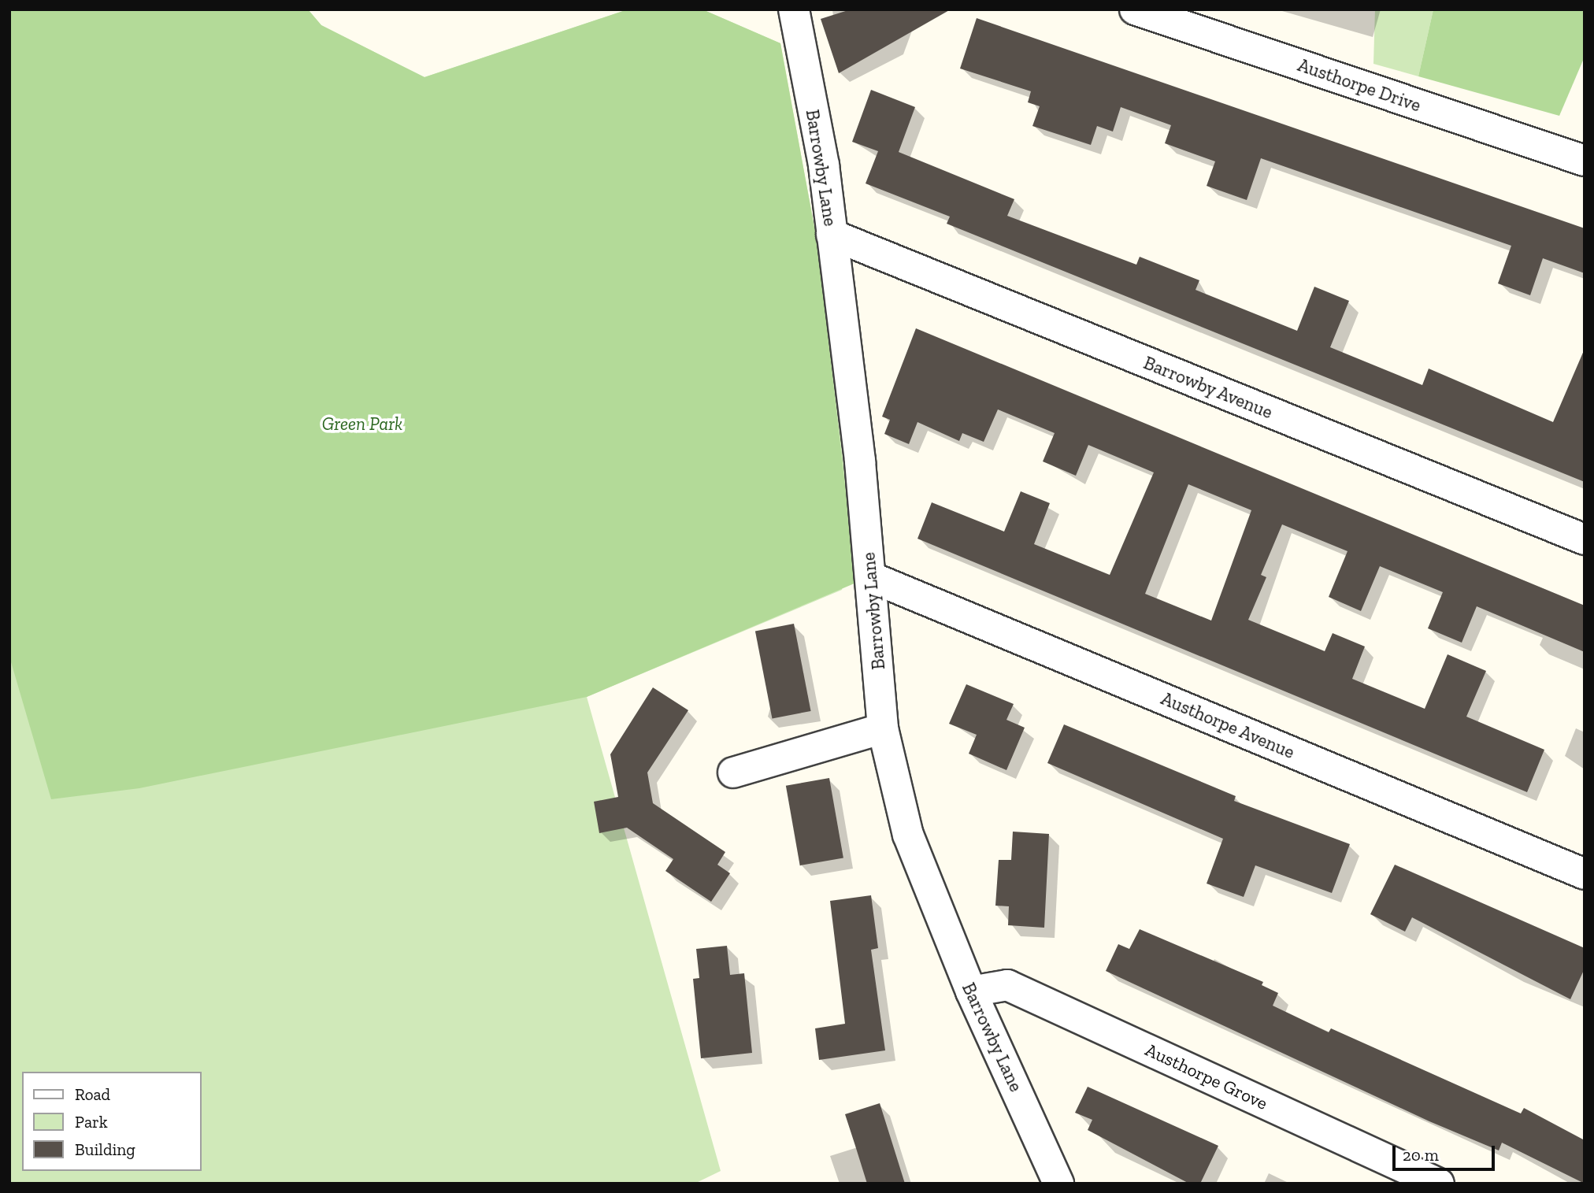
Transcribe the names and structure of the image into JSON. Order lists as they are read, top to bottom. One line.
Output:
{"streets":{"street":["Austhorpe Drive","Barrowby Lane","Barrowby Avenue","Austhorpe Avenue","Austhorpe Grove"]},"crossings":[["Barrowby Lane","Barrowby Avenue"],["Barrowby Lane","Austhorpe Avenue"],["Barrowby Lane","Austhorpe Grove"]],"parks":["Green Park"],"legend":["Road","Park","Building"],"scale_bar":"20 m"}
